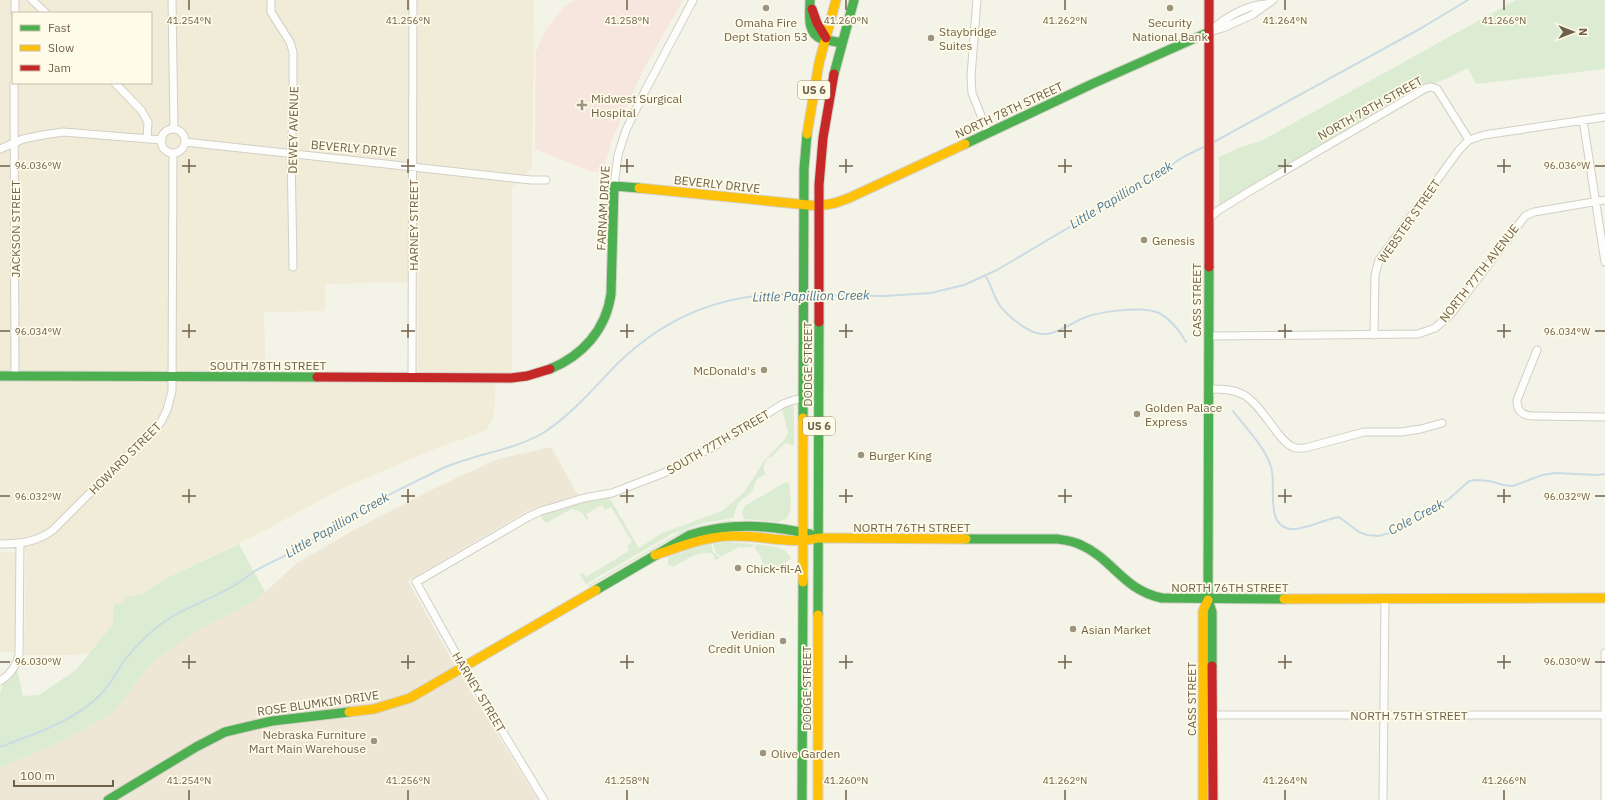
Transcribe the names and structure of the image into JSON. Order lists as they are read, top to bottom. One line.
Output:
{"streets":{"main road":["US 6","NORTH 78TH STREET","BEVERLY DRIVE","FARNAM DRIVE","CASS STREET","DODGE STREET","SOUTH 78TH STREET","NORTH 76TH STREET","ROSE BLUMKIN DRIVE"],"street":["DEWEY AVENUE","WEBSTER STREET","HARNEY STREET","JACKSON STREET","NORTH 77TH AVENUE","SOUTH 77TH STREET","HOWARD STREET","NORTH 75TH STREET"]},"crossings":[["US 6","DODGE STREET"],["NORTH 78TH STREET","BEVERLY DRIVE"],["NORTH 78TH STREET","WEBSTER STREET"],["NORTH 78TH STREET","CASS STREET"],["NORTH 78TH STREET","DODGE STREET"],["DEWEY AVENUE","BEVERLY DRIVE"],["BEVERLY DRIVE","FARNAM DRIVE"],["BEVERLY DRIVE","HARNEY STREET"],["BEVERLY DRIVE","DODGE STREET"],["BEVERLY DRIVE","HOWARD STREET"],["FARNAM DRIVE","SOUTH 78TH STREET"],["WEBSTER STREET","NORTH 77TH AVENUE"],["HARNEY STREET","SOUTH 78TH STREET"],["HARNEY STREET","SOUTH 77TH STREET"],["HARNEY STREET","ROSE BLUMKIN DRIVE"],["JACKSON STREET","SOUTH 78TH STREET"],["NORTH 77TH AVENUE","CASS STREET"],["CASS STREET","NORTH 76TH STREET"],["CASS STREET","NORTH 75TH STREET"],["DODGE STREET","SOUTH 77TH STREET"],["DODGE STREET","NORTH 76TH STREET"],["DODGE STREET","ROSE BLUMKIN DRIVE"],["SOUTH 78TH STREET","HOWARD STREET"],["NORTH 76TH STREET","ROSE BLUMKIN DRIVE"]],"water":["Little Papillion Creek","Cole Creek"],"places":{"other":["Omaha Fire Dept Station 53","Security National Bank","Staybridge Suites","Genesis","McDonald's","Golden Palace Express","Burger King","Chick-fil-A","Asian Market","Veridian Credit Union","Nebraska Furniture Mart Main Warehouse","Olive Garden"],"health":["Midwest Surgical Hospital"]},"legend":["Fast","Slow","Jam"],"scale_bar":"100 m","north":"right","coordinates":["41.254°N","41.256°N","41.258°N","41.260°N","41.262°N","41.264°N","41.266°N","96.036°W","96.034°W","96.032°W","96.030°W"]}
